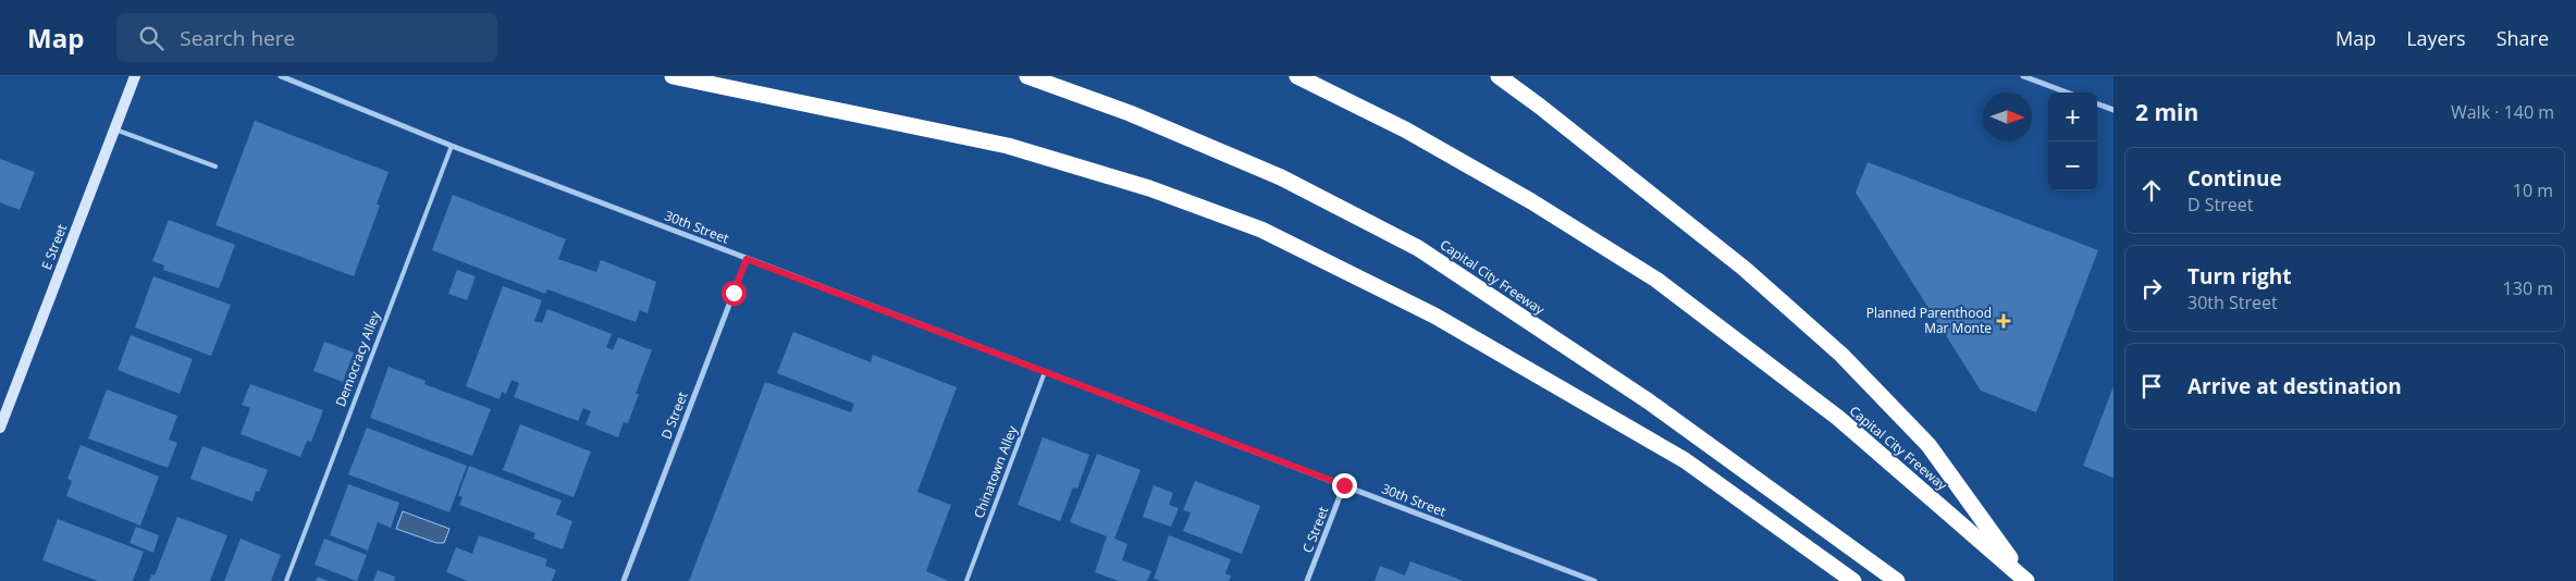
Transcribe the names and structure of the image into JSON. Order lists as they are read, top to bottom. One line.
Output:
{"streets":{"highway":["Capital City Freeway"],"street":["30th Street","E Street","D Street","C Street"],"lane":["Democracy Alley","Chinatown Alley"]},"crossings":[["30th Street","Democracy Alley"],["30th Street","D Street"],["30th Street","Chinatown Alley"],["30th Street","C Street"]],"places":{"health":["Planned Parenthood Mar Monte"]},"north":"right","page":{"header":"Map","search":"Search here","nav":["Map","Layers","Share"],"heading":["2 min","Walk · 140 m"],"map_buttons":["+","−"],"list":[["Continue","D Street","10 m"],["Turn right","30th Street","130 m"],"Arrive at destination"]}}
